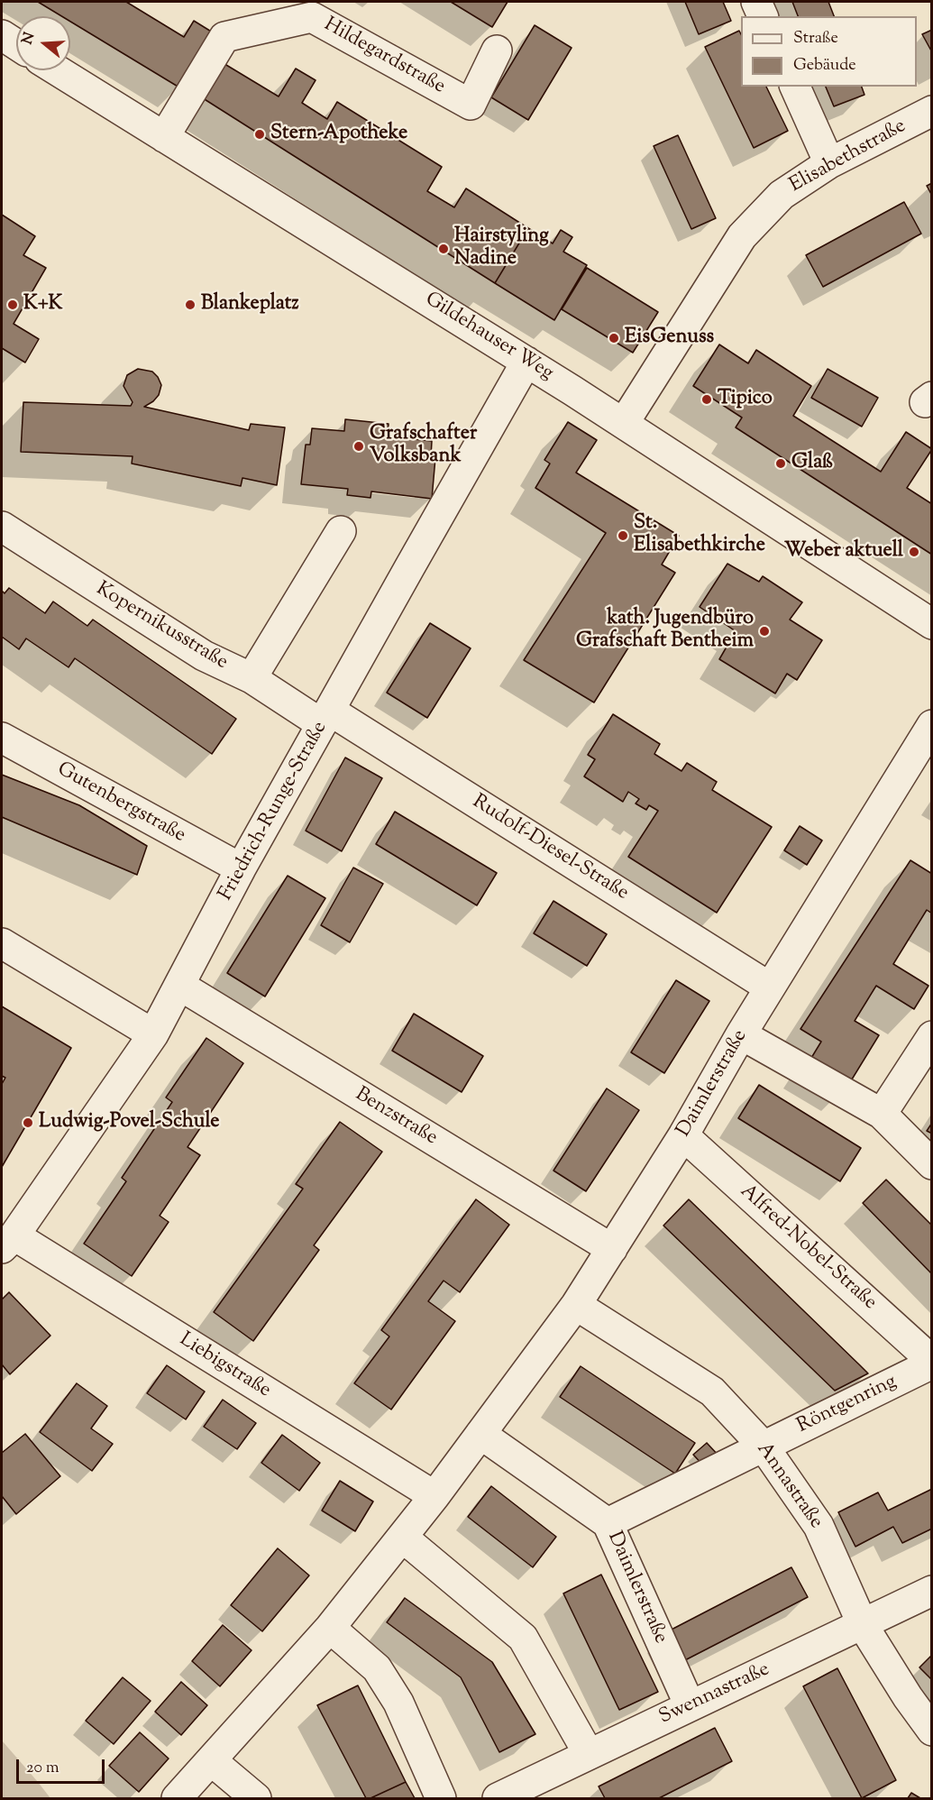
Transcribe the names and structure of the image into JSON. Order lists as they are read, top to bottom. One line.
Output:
{"streets":{"street":["Hildegardstraße","Elisabethstraße","Gildehauser Weg","Kopernikusstraße","Gutenbergstraße","Friedrich-Runge-Straße","Rudolf-Diesel-Straße","Daimlerstraße","Benzstraße","Alfred-Nobel-Straße","Liebigstraße","Röntgenring","Annastraße","Swennastraße"]},"crossings":[["Hildegardstraße","Gildehauser Weg"],["Elisabethstraße","Gildehauser Weg"],["Gildehauser Weg","Friedrich-Runge-Straße"],["Kopernikusstraße","Friedrich-Runge-Straße"],["Kopernikusstraße","Rudolf-Diesel-Straße"],["Gutenbergstraße","Friedrich-Runge-Straße"],["Friedrich-Runge-Straße","Rudolf-Diesel-Straße"],["Friedrich-Runge-Straße","Benzstraße"],["Friedrich-Runge-Straße","Liebigstraße"],["Rudolf-Diesel-Straße","Daimlerstraße"],["Daimlerstraße","Benzstraße"],["Daimlerstraße","Alfred-Nobel-Straße"],["Daimlerstraße","Liebigstraße"],["Daimlerstraße","Röntgenring"],["Daimlerstraße","Annastraße"],["Daimlerstraße","Swennastraße"],["Alfred-Nobel-Straße","Röntgenring"],["Röntgenring","Annastraße"],["Annastraße","Swennastraße"]],"places":["Stern-Apotheke","Hairstyling Nadine","K+K","Blankeplatz","EisGenuss","Tipico","Grafschafter Volksbank","Glaß","St. Elisabethkirche","Weber aktuell","kath. Jugendbüro Grafschaft Bentheim","Ludwig-Povel-Schule"],"legend":["Straße","Gebäude"],"scale_bar":"20 m","north":"left"}
